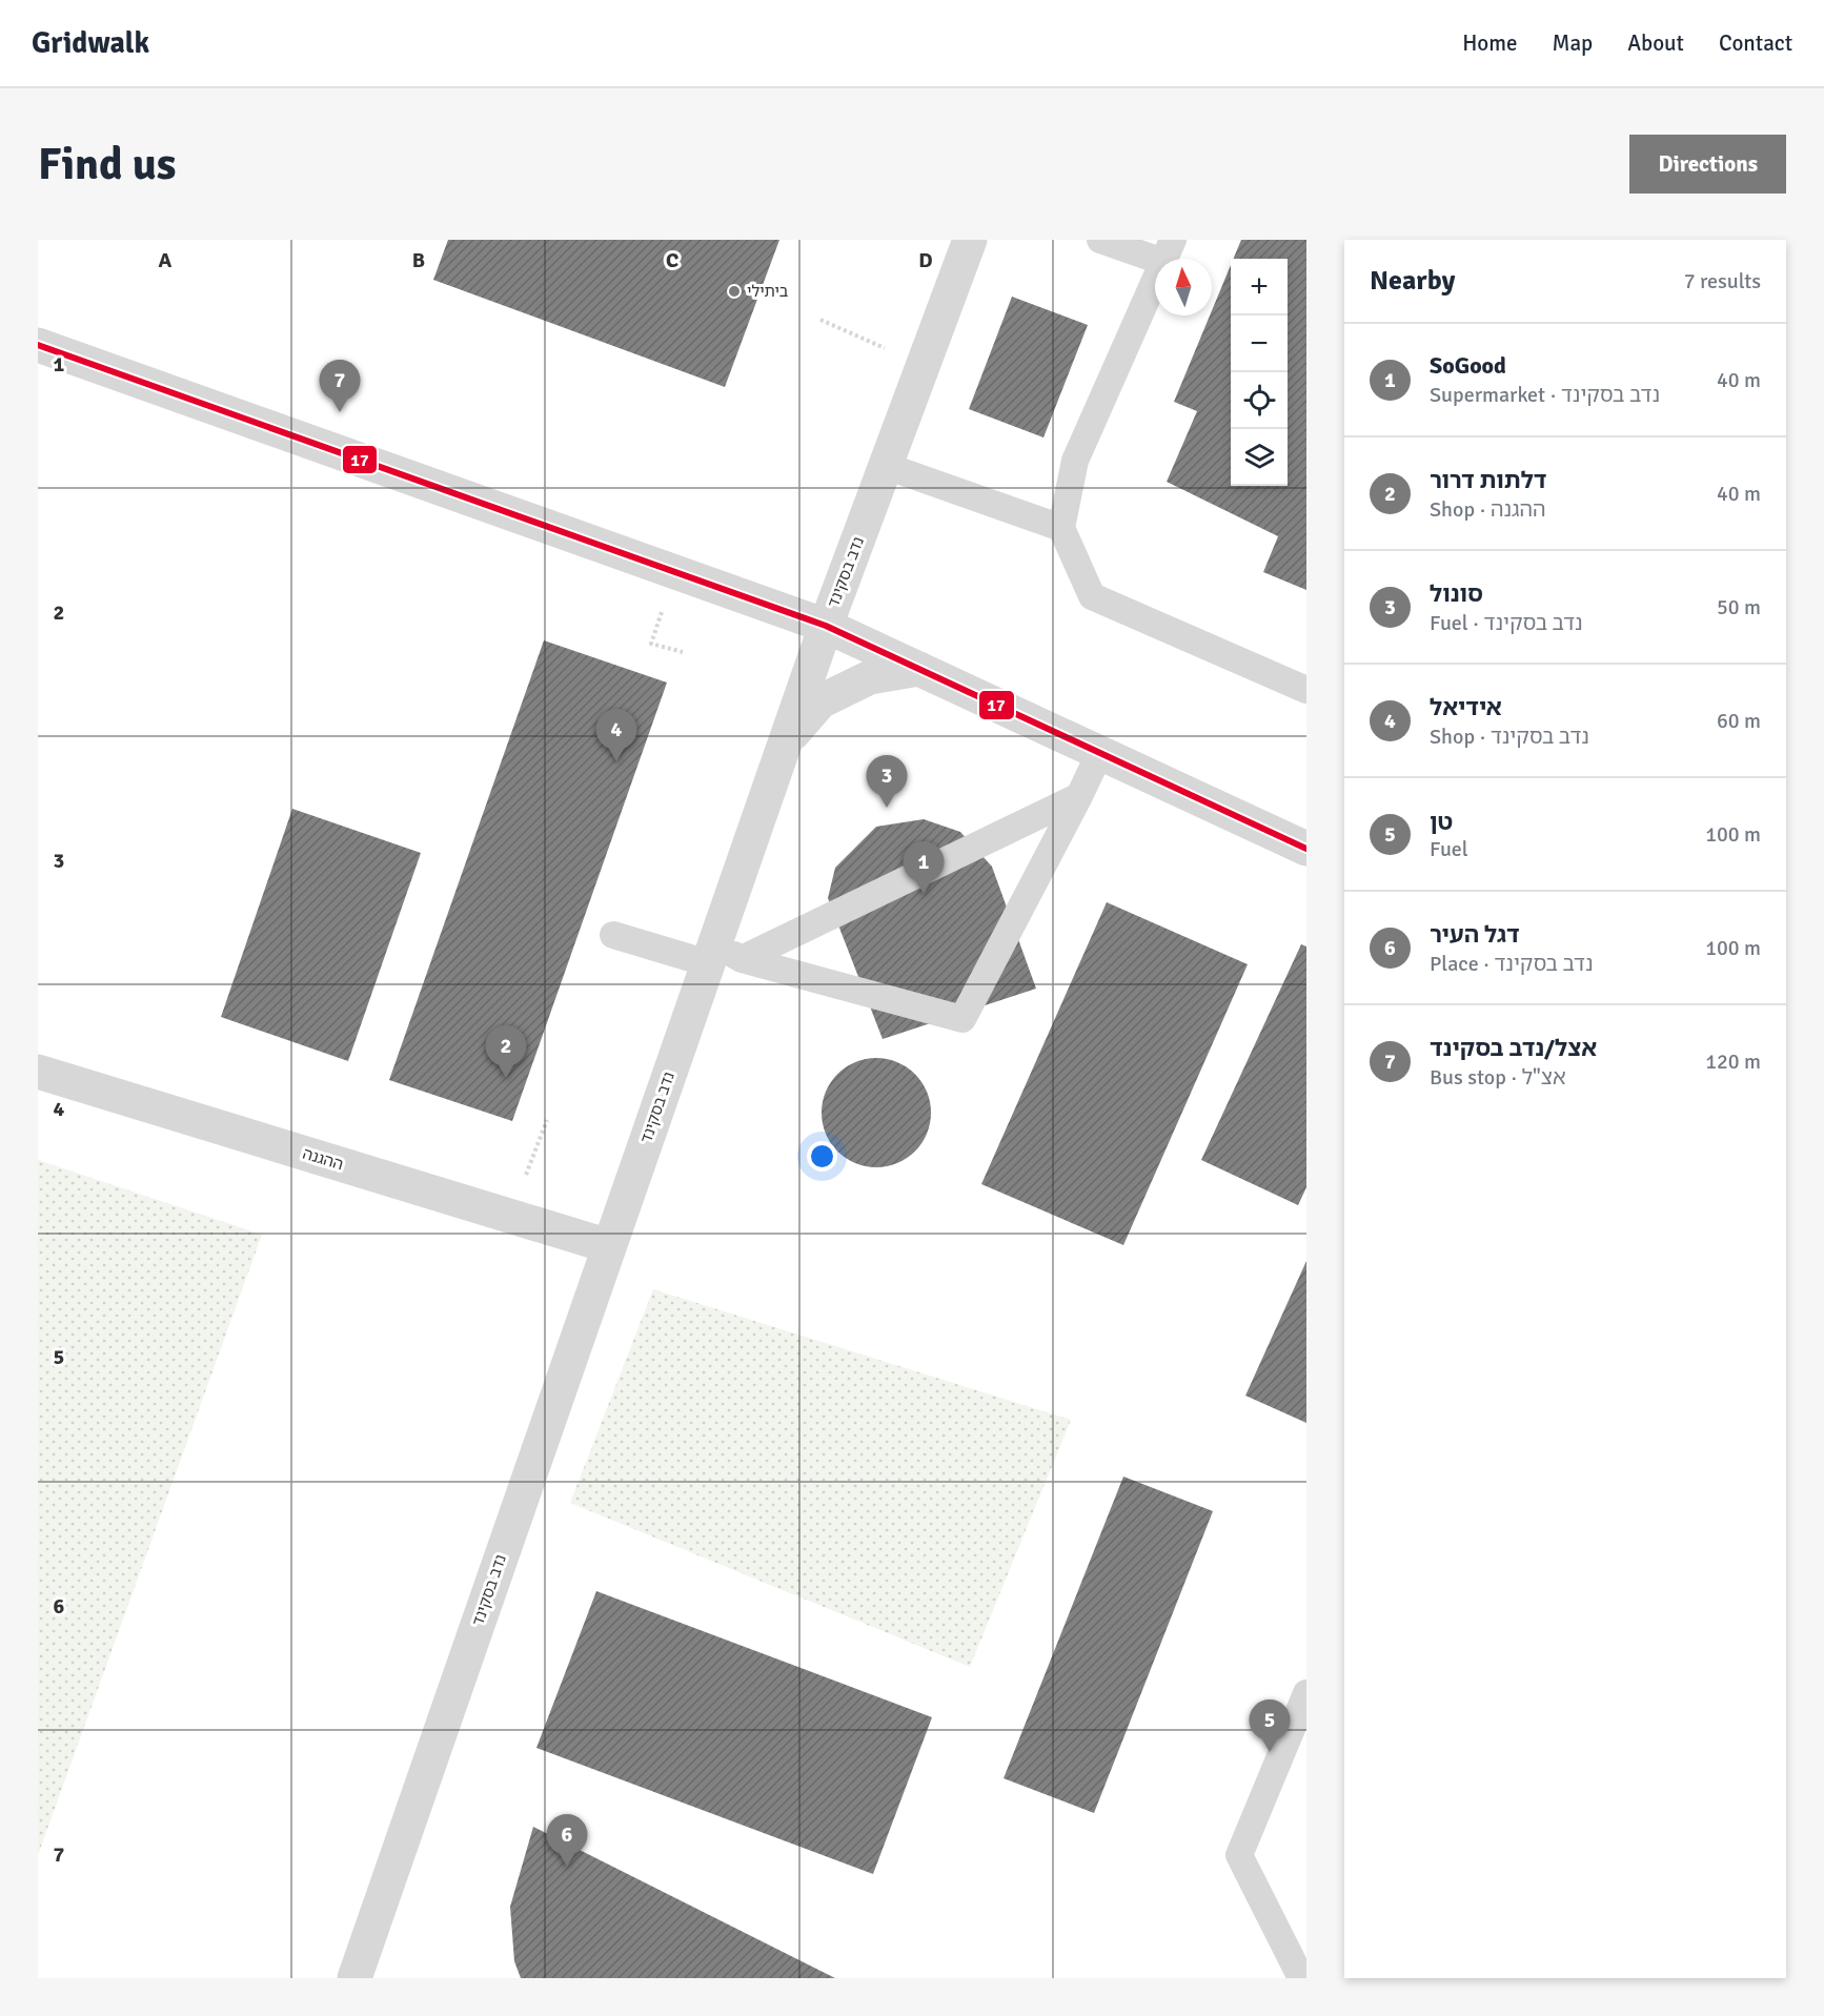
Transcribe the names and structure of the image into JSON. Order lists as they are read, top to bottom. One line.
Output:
{"streets":{"street":["נדב בסקינד","ההגנה"]},"crossings":[["נדב בסקינד","ההגנה"]],"places":["ביתילי"],"lines":["transit line 17"],"north":"top","page":{"header":"Gridwalk","nav":["Home","Map","About","Contact"],"buttons":"Directions","title":"Find us","heading":["Nearby","7 results"],"map_buttons":["+","−"],"list":[{"mark":"1","name":"SoGood","note":"Supermarket · נדב בסקינד","value":"40 m"},{"mark":"2","name":"דלתות דרור","note":"Shop · ההגנה","value":"40 m"},{"mark":"3","name":"סונול","note":"Fuel · נדב בסקינד","value":"50 m"},{"mark":"4","name":"אידיאל","note":"Shop · נדב בסקינד","value":"60 m"},{"mark":"5","name":"טן","note":"Fuel","value":"100 m"},{"mark":"6","name":"דגל העיר","note":"Place · נדב בסקינד","value":"100 m"},{"mark":"7","name":"אצל/נדב בסקינד","note":"Bus stop · אצ\"ל","value":"120 m"}],"pins":["7","4","3","1","2","5","6"]},"grid":{"columns":["A","B","C","D"],"rows":["1","2","3","4","5","6","7"]}}
